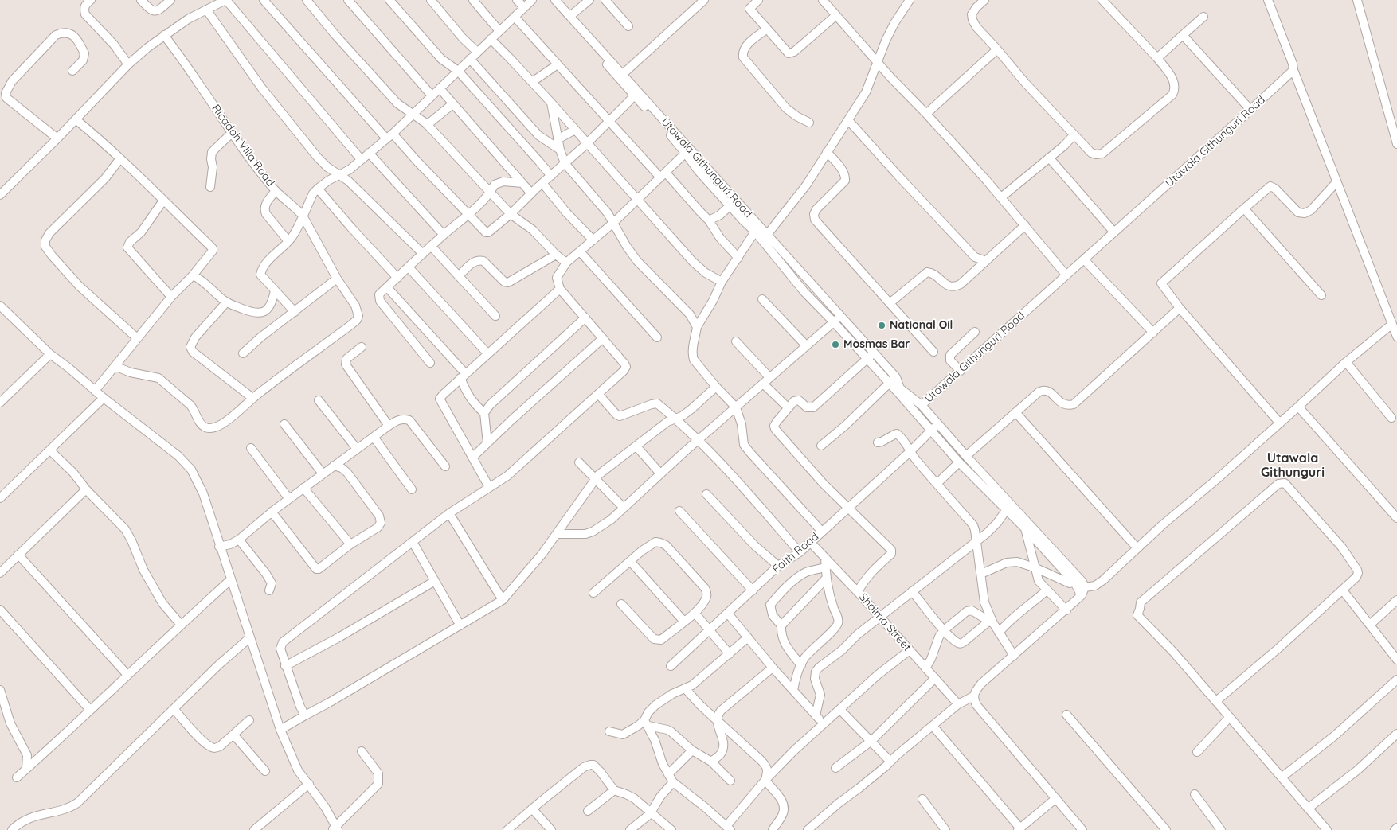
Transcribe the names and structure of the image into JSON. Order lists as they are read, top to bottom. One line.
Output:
{"streets":{"street":["Utawala Githunguri Road","Ricadoh Villa Road","Faith Road","Shaima Street"]},"crossings":[["Faith Road","Shaima Street"]],"districts":["Utawala Githunguri"],"places":["National Oil","Mosmas Bar"]}
